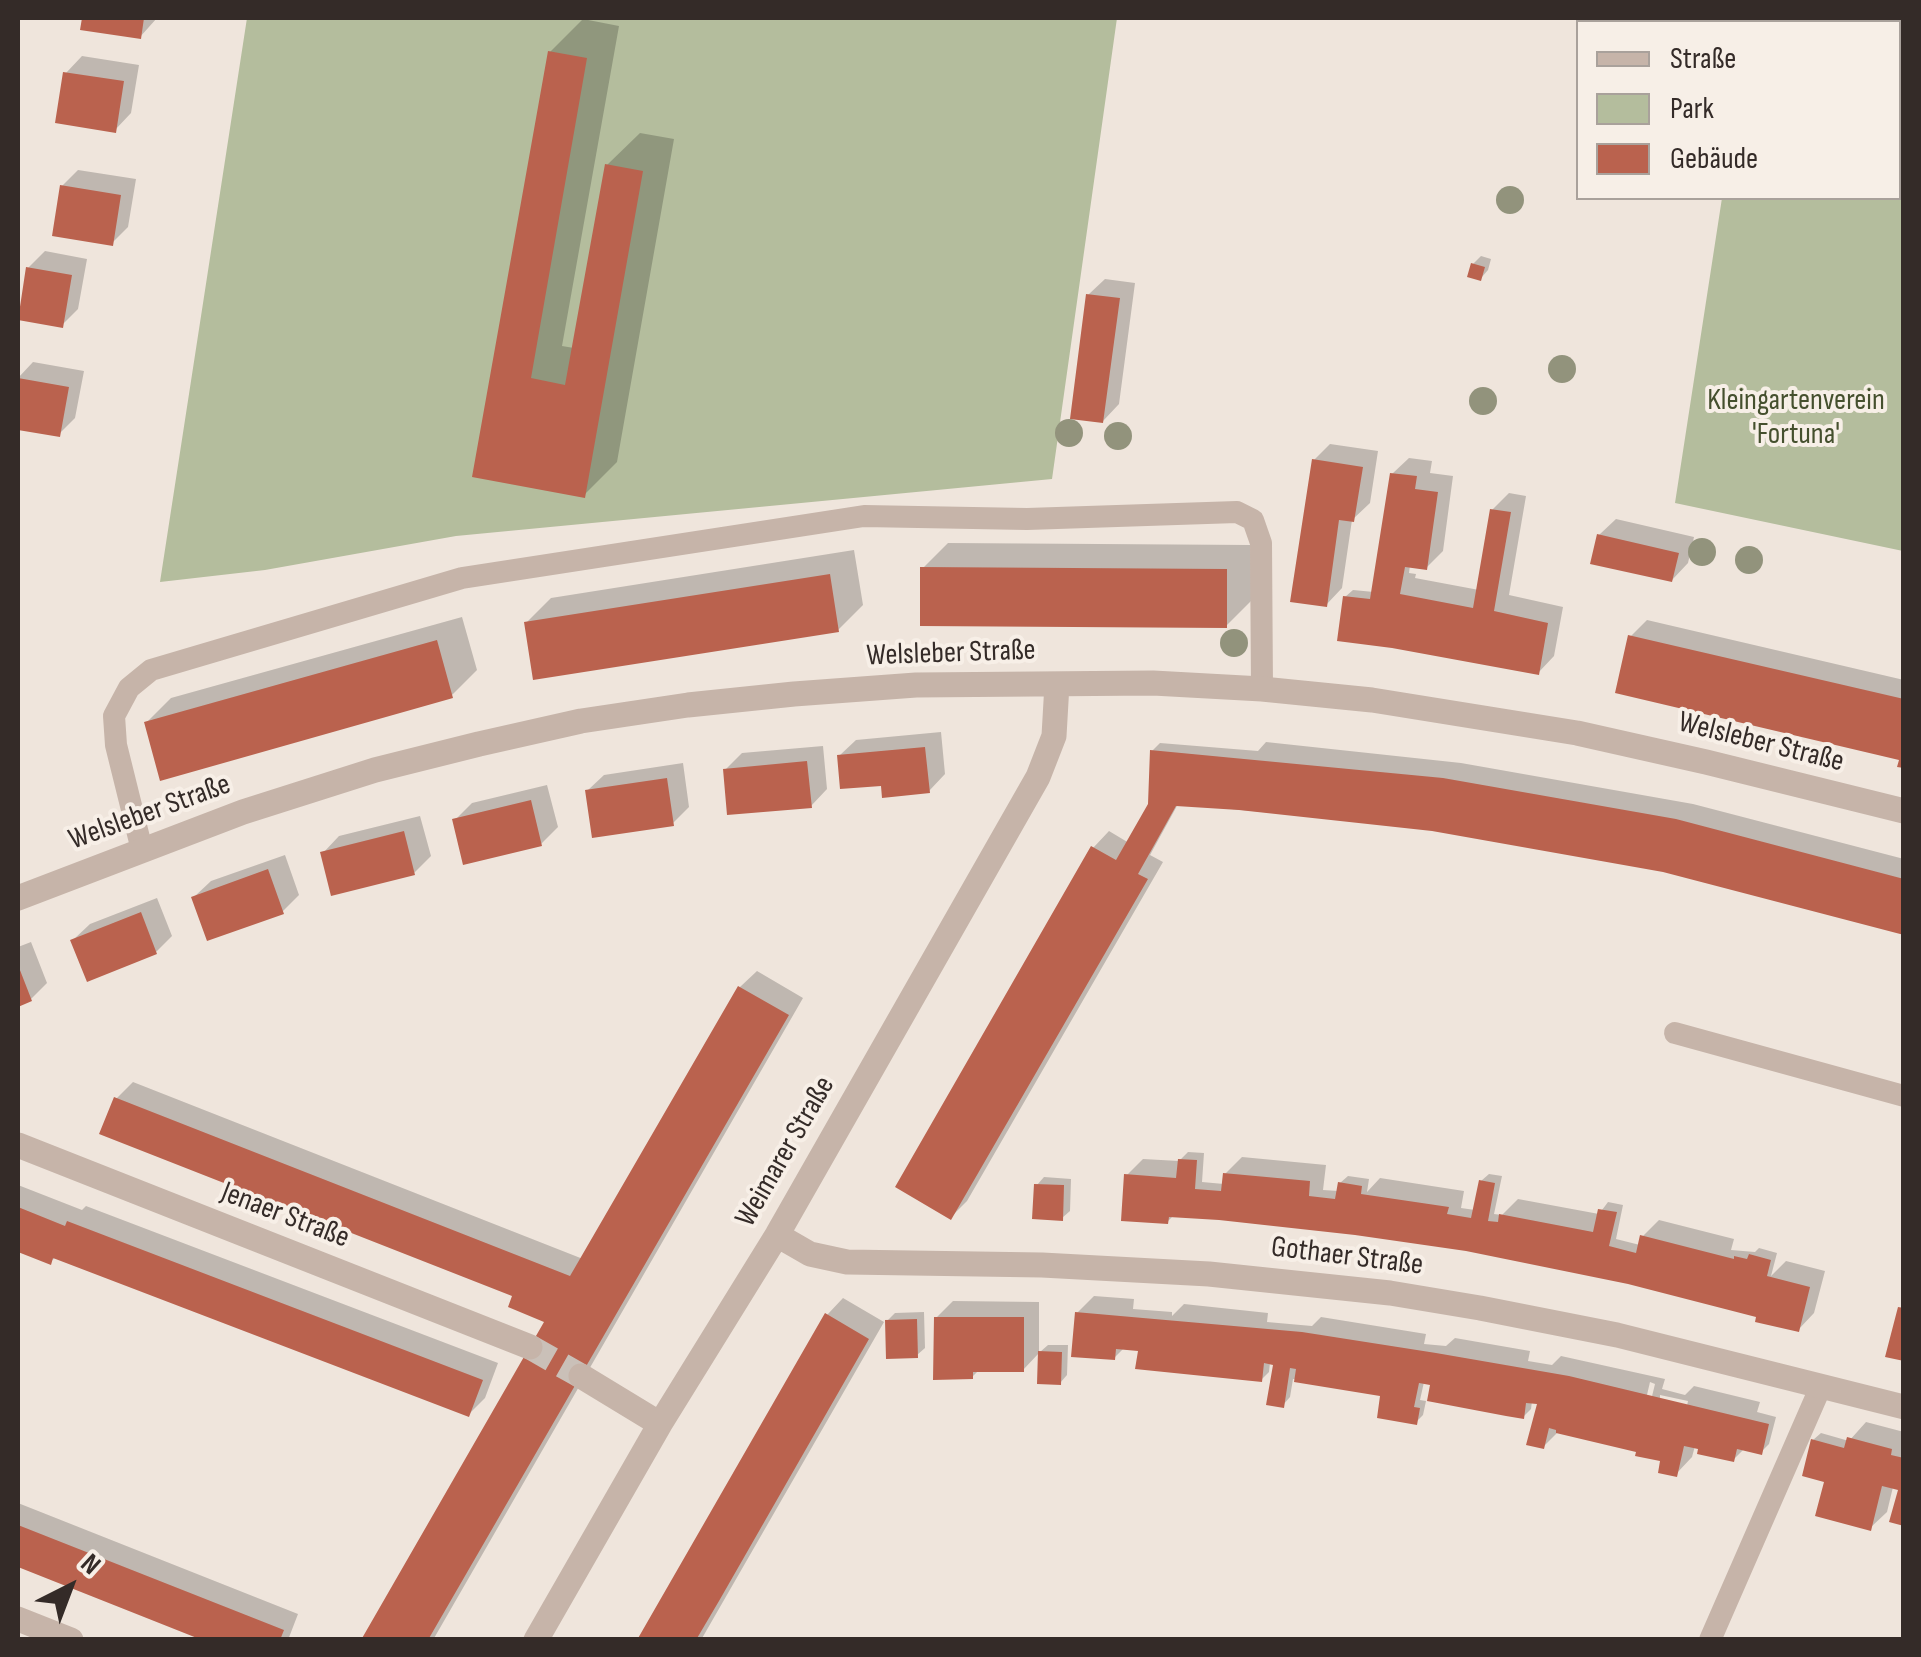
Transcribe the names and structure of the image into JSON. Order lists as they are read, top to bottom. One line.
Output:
{"streets":{"street":["Welsleber Straße","Weimarer Straße","Jenaer Straße","Gothaer Straße"]},"crossings":[["Welsleber Straße","Weimarer Straße"],["Weimarer Straße","Gothaer Straße"]],"parks":["Kleingartenverein 'Fortuna'"],"legend":["Straße","Park","Gebäude"],"north":"top right"}
